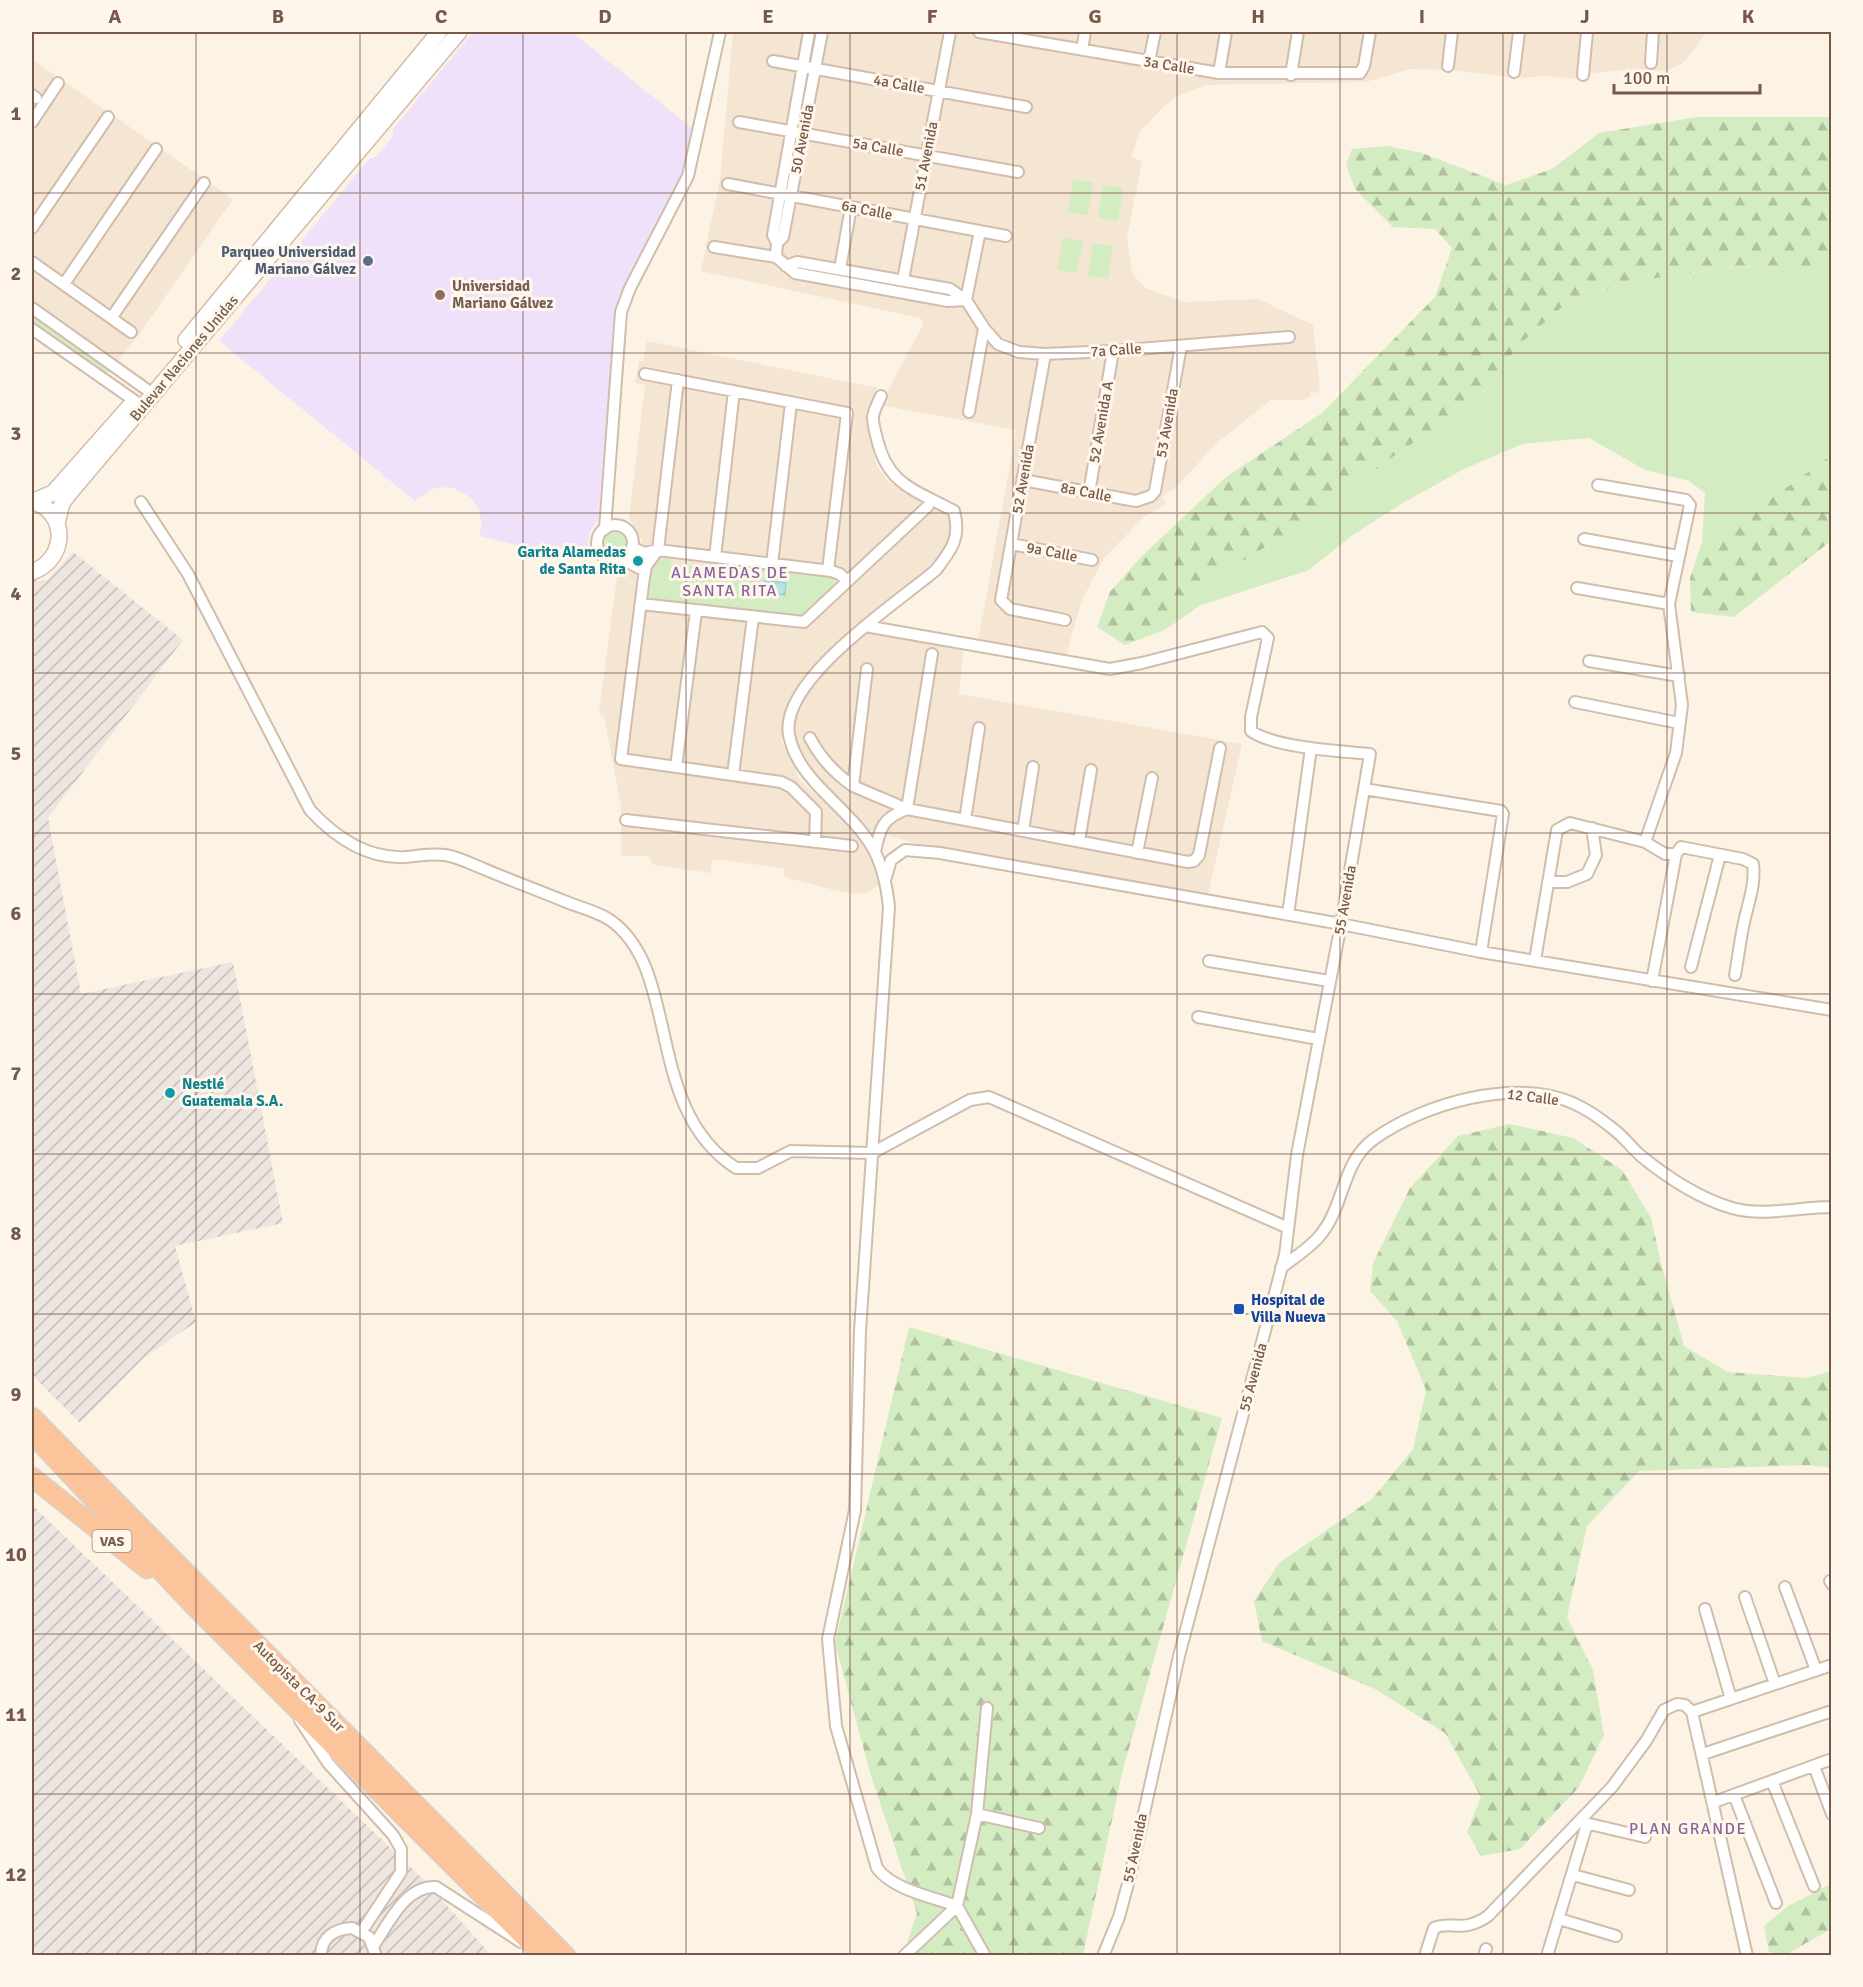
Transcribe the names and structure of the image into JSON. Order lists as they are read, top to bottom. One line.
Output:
{"streets":{"highway":["VAS","Autopista CA-9 Sur"],"main road":["Bulevar Naciones Unidas"],"street":["3a Calle","4a Calle","50 Avenida","5a Calle","51 Avenida","6a Calle","7a Calle","52 Avenida A","53 Avenida","52 Avenida","8a Calle","9a Calle","55 Avenida","12 Calle"]},"crossings":[["4a Calle","50 Avenida"],["4a Calle","51 Avenida"],["50 Avenida","5a Calle"],["50 Avenida","6a Calle"],["5a Calle","51 Avenida"],["51 Avenida","6a Calle"],["7a Calle","52 Avenida A"],["7a Calle","53 Avenida"],["7a Calle","52 Avenida"],["52 Avenida A","8a Calle"],["53 Avenida","8a Calle"],["52 Avenida","8a Calle"],["52 Avenida","9a Calle"],["55 Avenida","12 Calle"],["VAS","Autopista CA-9 Sur"]],"districts":["ALAMEDAS DE SANTA RITA","PLAN GRANDE"],"places":{"other":["Parqueo Universidad Mariano Gálvez","Universidad Mariano Gálvez","Garita Alamedas de Santa Rita","Nestlé Guatemala S.A."],"transit":["Hospital de Villa Nueva"]},"scale_bar":"100 m","grid":{"columns":["A","B","C","D","E","F","G","H","I","J","K"],"rows":["1","2","3","4","5","6","7","8","9","10","11","12"]}}
